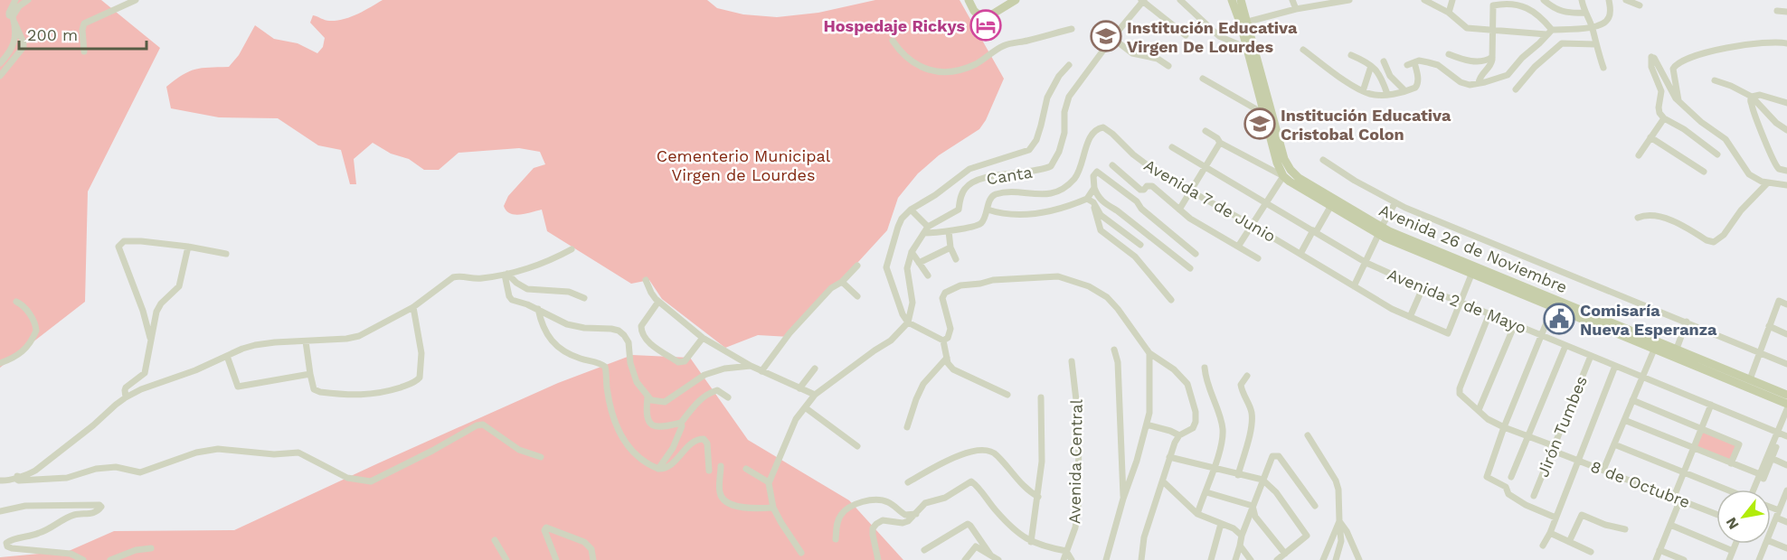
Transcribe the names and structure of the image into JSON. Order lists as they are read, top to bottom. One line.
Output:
{"streets":{"main road":["Avenida 26 de Noviembre"],"street":["Canta","Avenida 7 de Junio","Avenida 2 de Mayo","Jirón Tumbes","Avenida Central","8 de Octubre"]},"crossings":[["Canta","Avenida 7 de Junio"],["Avenida 7 de Junio","Avenida 2 de Mayo"],["Avenida 2 de Mayo","Jirón Tumbes"],["Jirón Tumbes","8 de Octubre"]],"parks":["Cementerio Municipal Virgen de Lourdes"],"places":{"hotel":["Hospedaje Rickys"],"school or university":["Institución Educativa Virgen De Lourdes","Institución Educativa Cristobal Colon"],"public building":["Comisaría Nueva Esperanza"]},"scale_bar":"200 m","north":"bottom left"}
